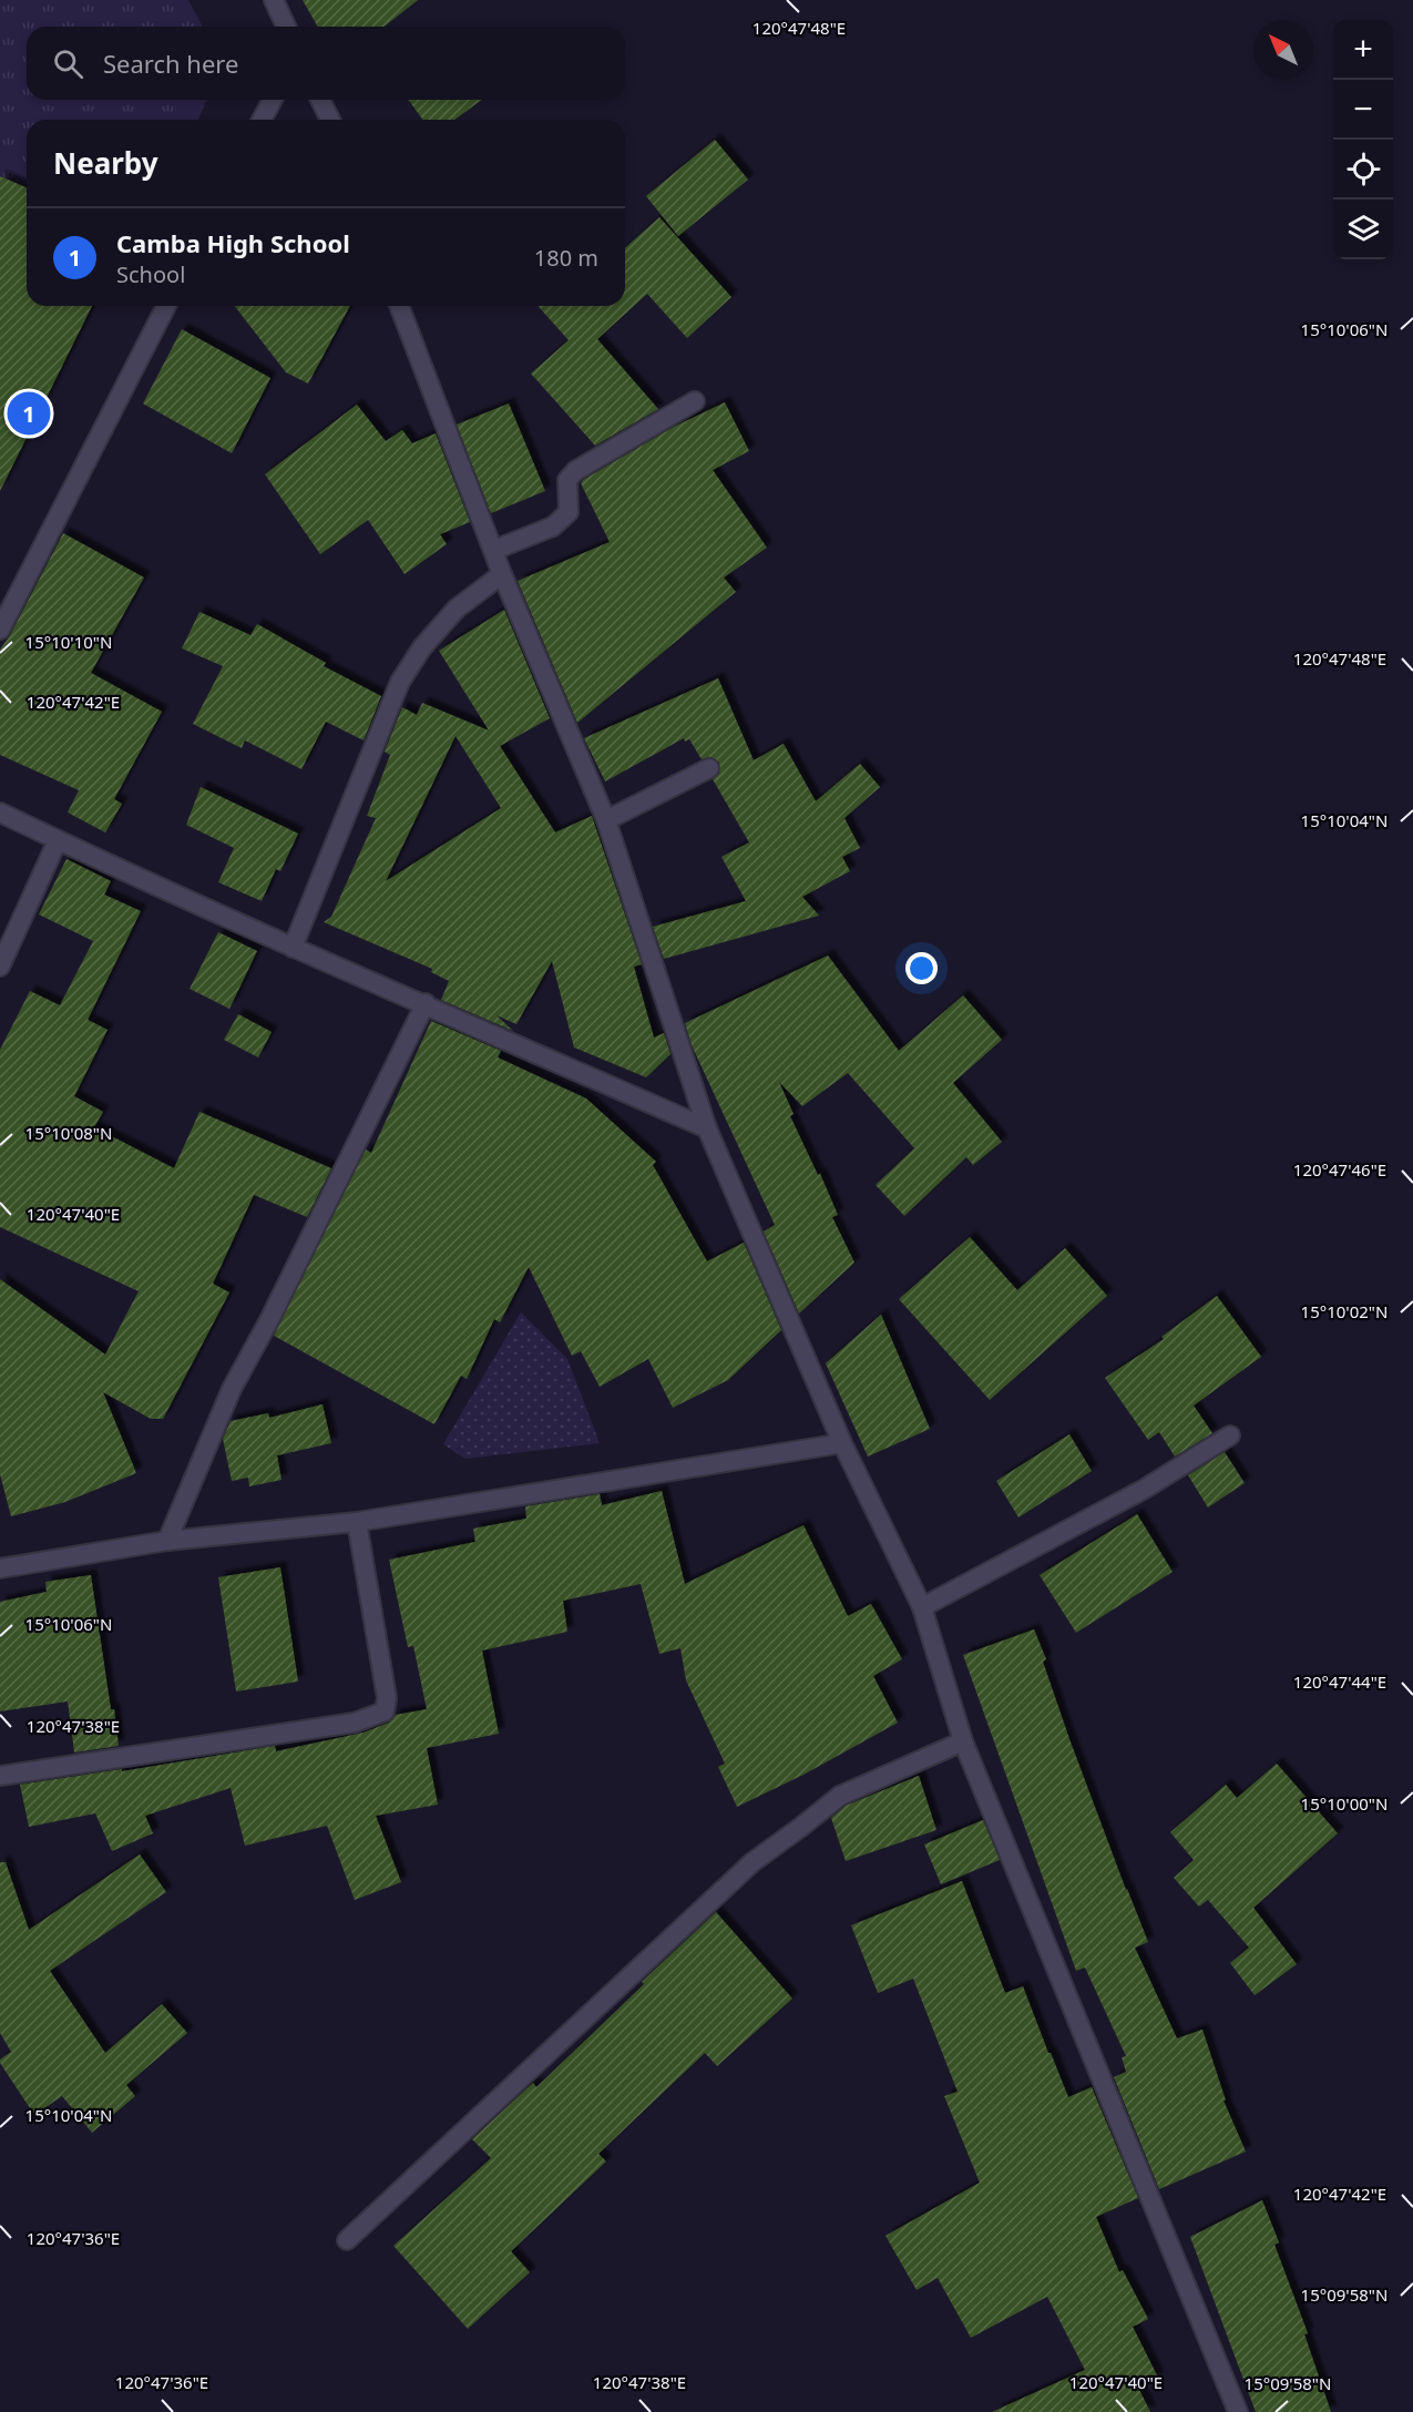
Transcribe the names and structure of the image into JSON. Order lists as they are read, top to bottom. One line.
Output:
{"north":"top left","page":{"map_buttons":["+","−"],"search":"Search here","heading":"Nearby","list":[{"mark":"1","name":"Camba High School","note":"School","value":"180 m"}],"pins":"1"},"coordinates":["120°47'48\"E","15°10'06\"N","15°10'10\"N","120°47'42\"E","15°10'04\"N","15°10'08\"N","120°47'46\"E","120°47'40\"E","15°10'02\"N","120°47'44\"E","120°47'38\"E","15°10'00\"N","120°47'36\"E","15°09'58\"N"]}
